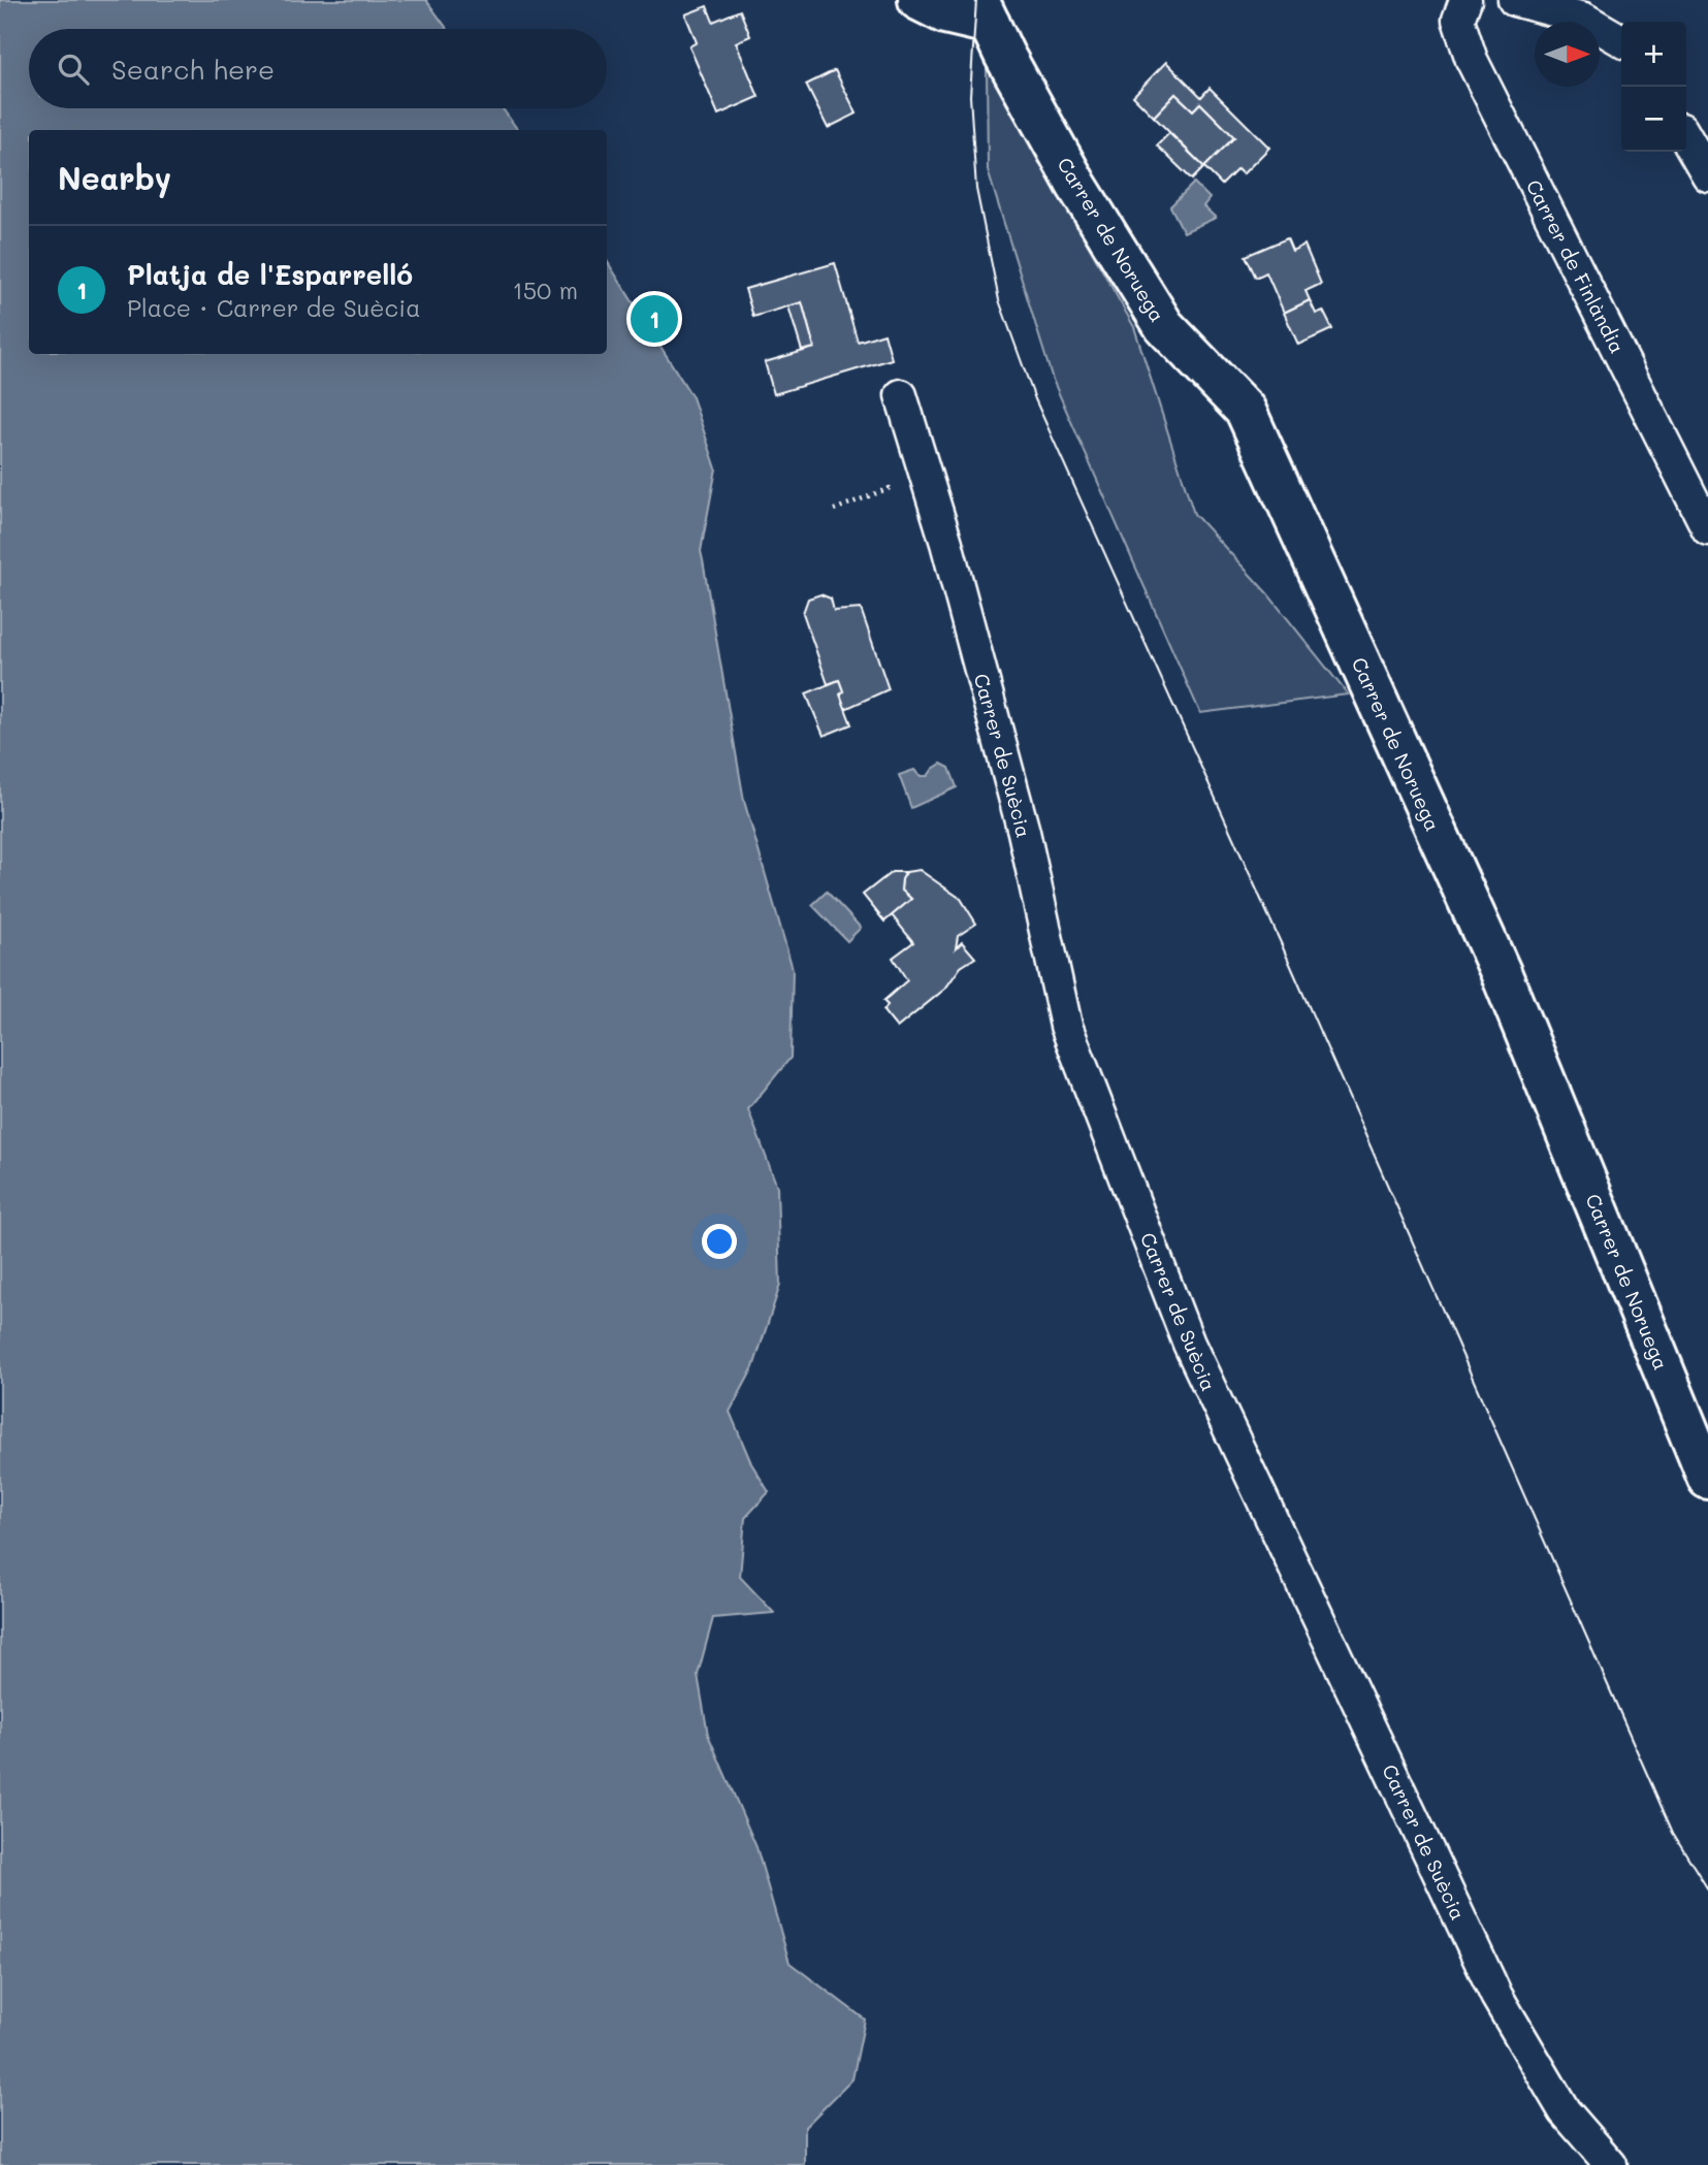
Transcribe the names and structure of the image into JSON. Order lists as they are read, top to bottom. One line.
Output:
{"streets":{"street":["Carrer de Noruega","Carrer de Finlàndia","Carrer de Suècia"]},"north":"right","page":{"map_buttons":["+","−"],"search":"Search here","heading":"Nearby","list":[{"mark":"1","name":"Platja de l'Esparrelló","note":"Place · Carrer de Suècia","value":"150 m"}],"pins":"1"}}
